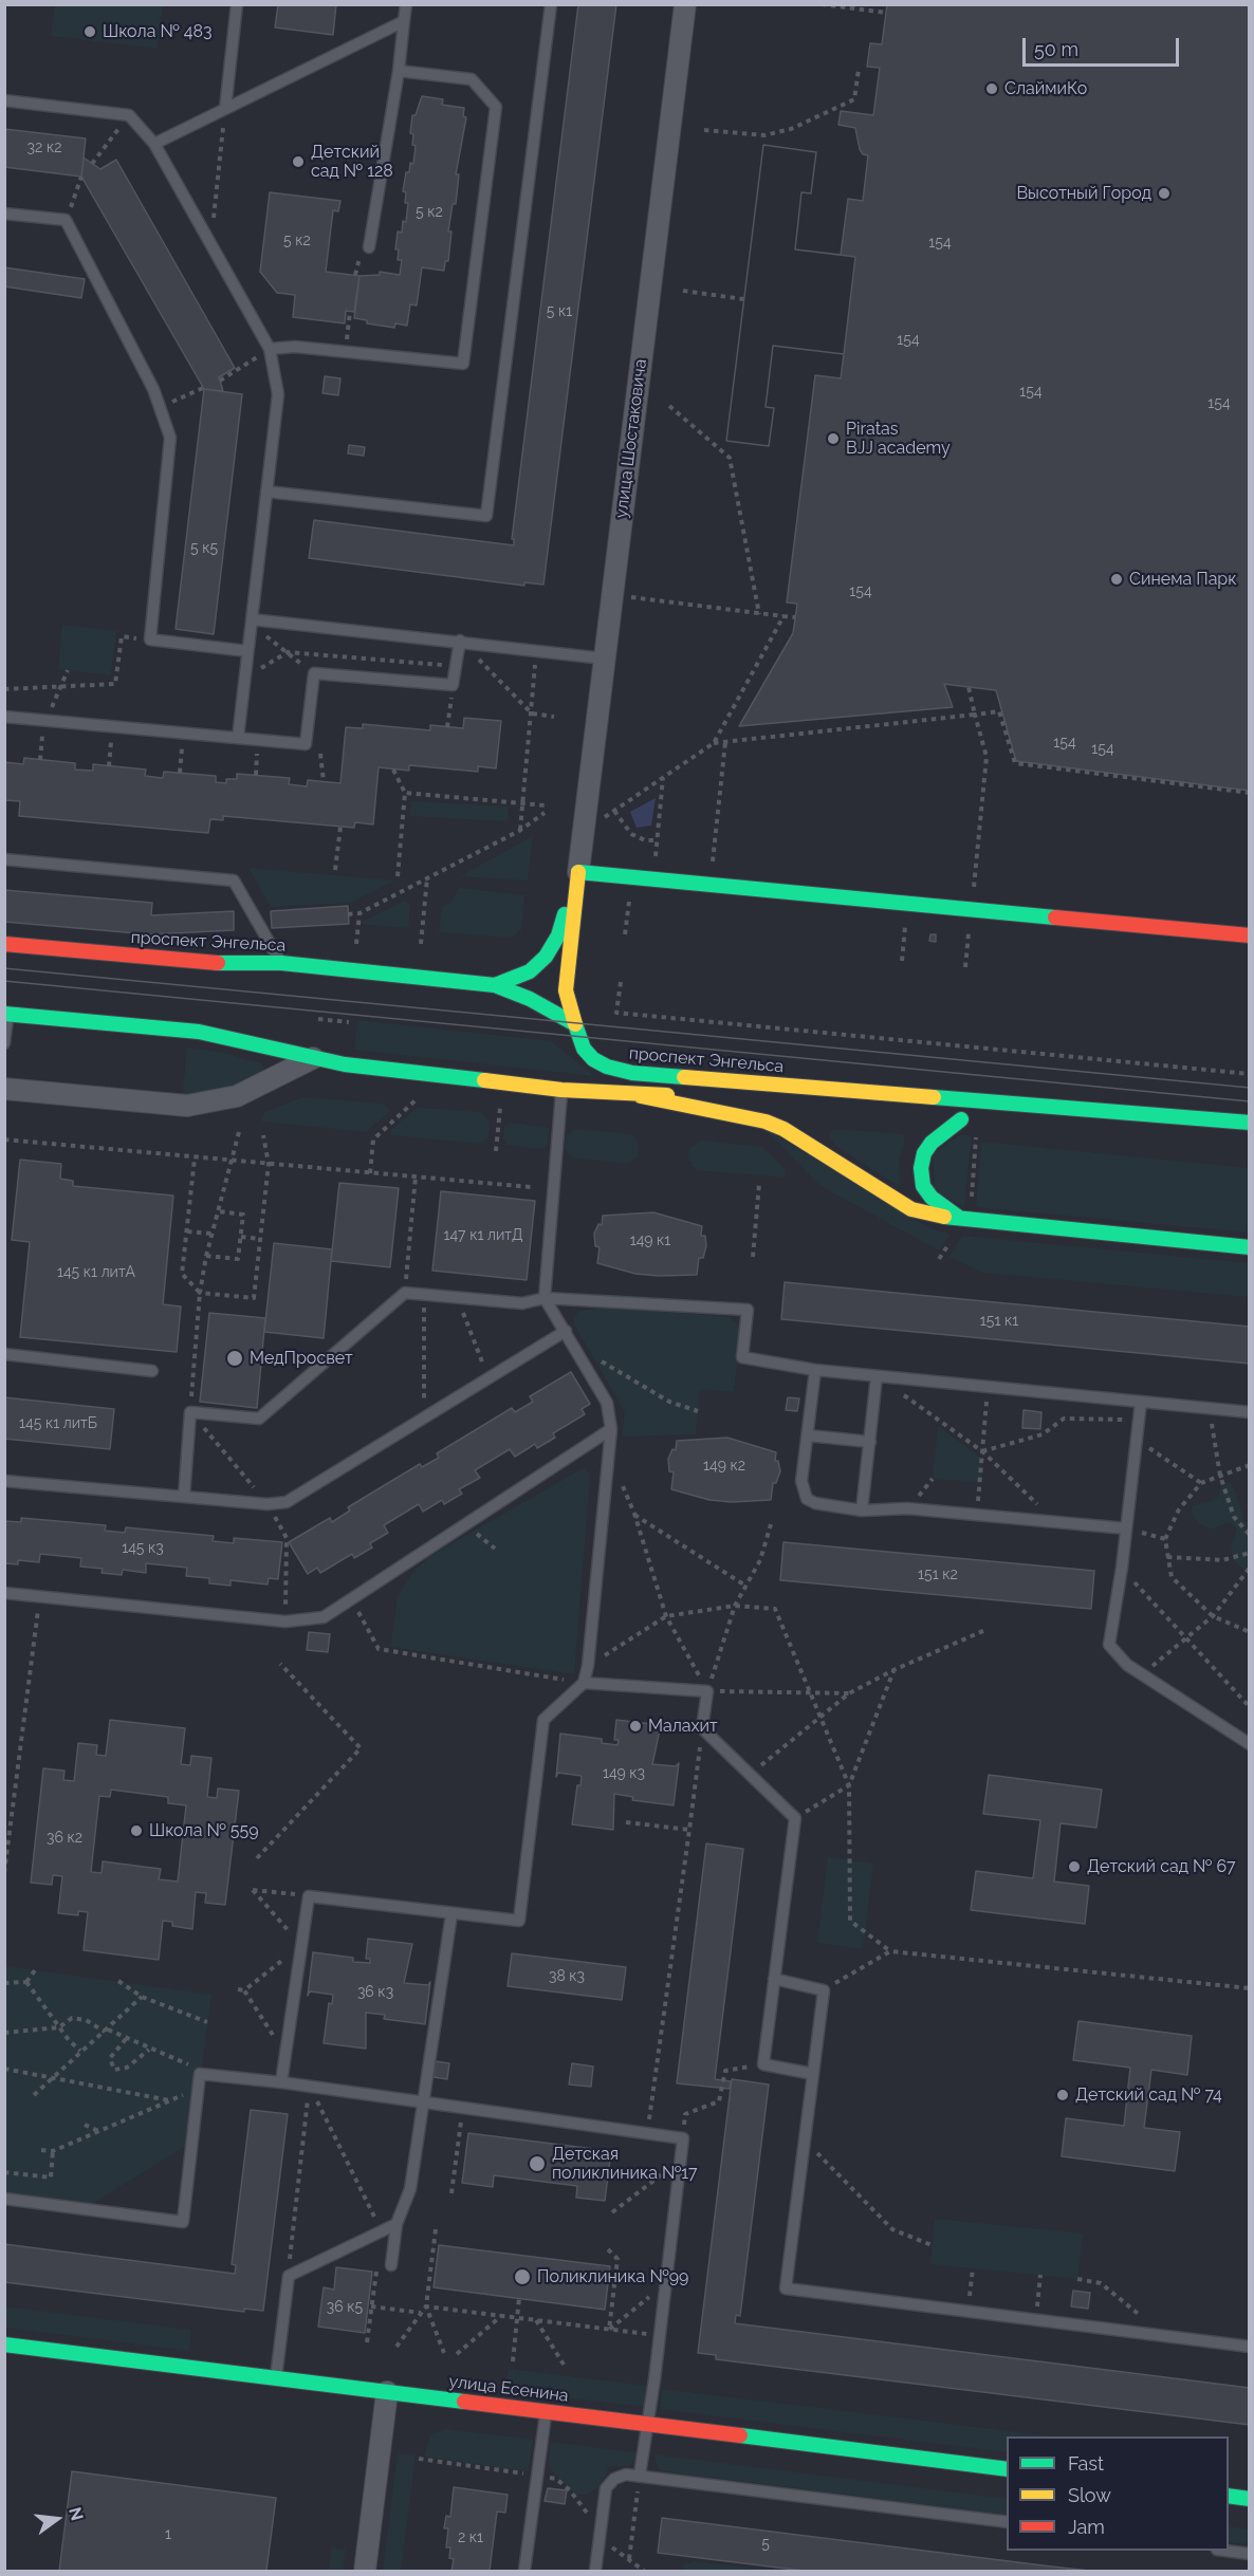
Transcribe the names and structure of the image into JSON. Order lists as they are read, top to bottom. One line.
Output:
{"streets":{"main road":["улица Шостаковича","проспект Энгельса","улица Есенина"]},"crossings":[["улица Шостаковича","проспект Энгельса"]],"places":["Школа № 483","СлаймиКо","Детский сад № 128","Высотный Город","Piratas BJJ academy","Синема Парк","МедПросвет","Малахит","Школа № 559","Детский сад № 67","Детский сад № 74","Детская поликлиника №17","Поликлиника №99"],"house_numbers":["32 к2","5 к2","5 к2","154","5 к1","154","154","154","5 к5","154","154","154","147 к1 литД","149 к1","145 к1 литА","151 к1","145 к1 литБ","149 к2","145 к3","151 к2","149 к3","36 к2","38 к3","36 к3","36 к5","1","2 к1","5"],"legend":["Fast","Slow","Jam"],"scale_bar":"50 m","north":"right"}
